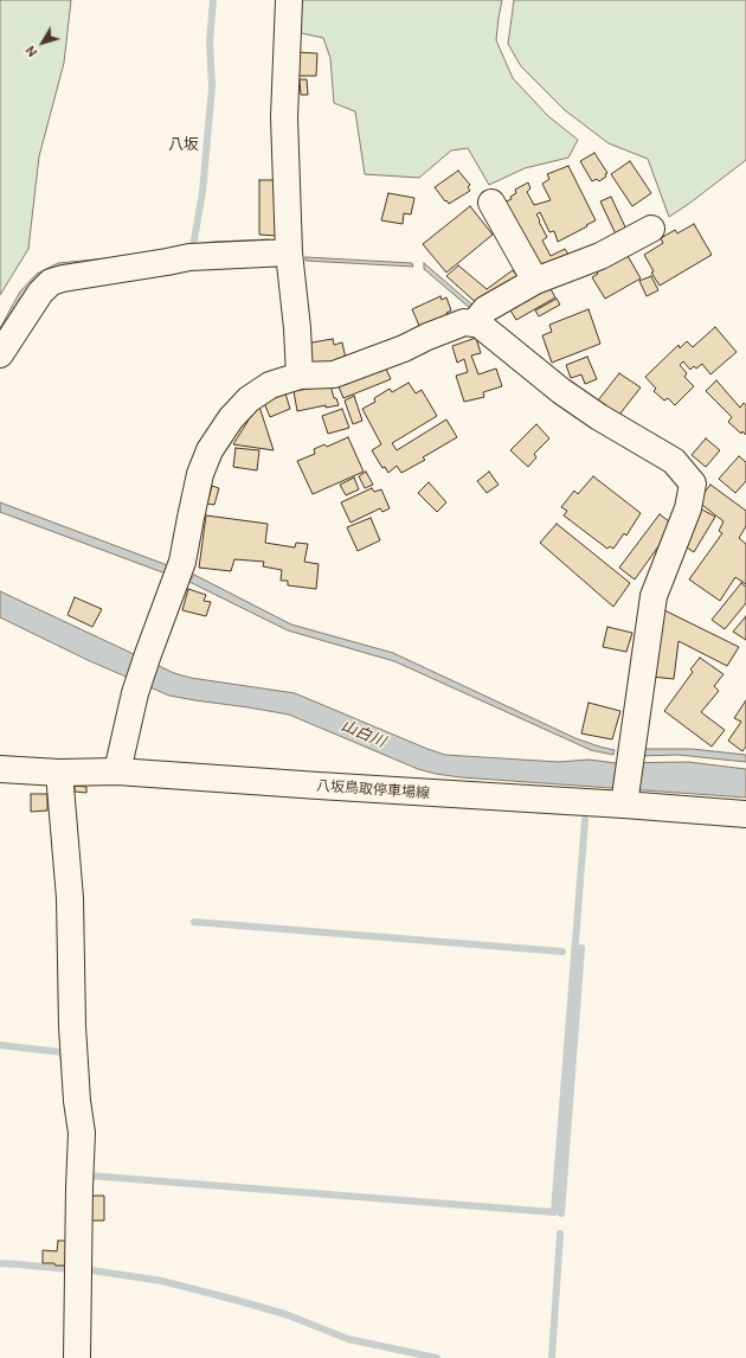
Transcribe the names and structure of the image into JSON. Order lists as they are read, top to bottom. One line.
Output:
{"streets":{"street":["八坂鳥取停車場線"]},"districts":["八坂"],"water":["山白川"],"north":"bottom left"}
